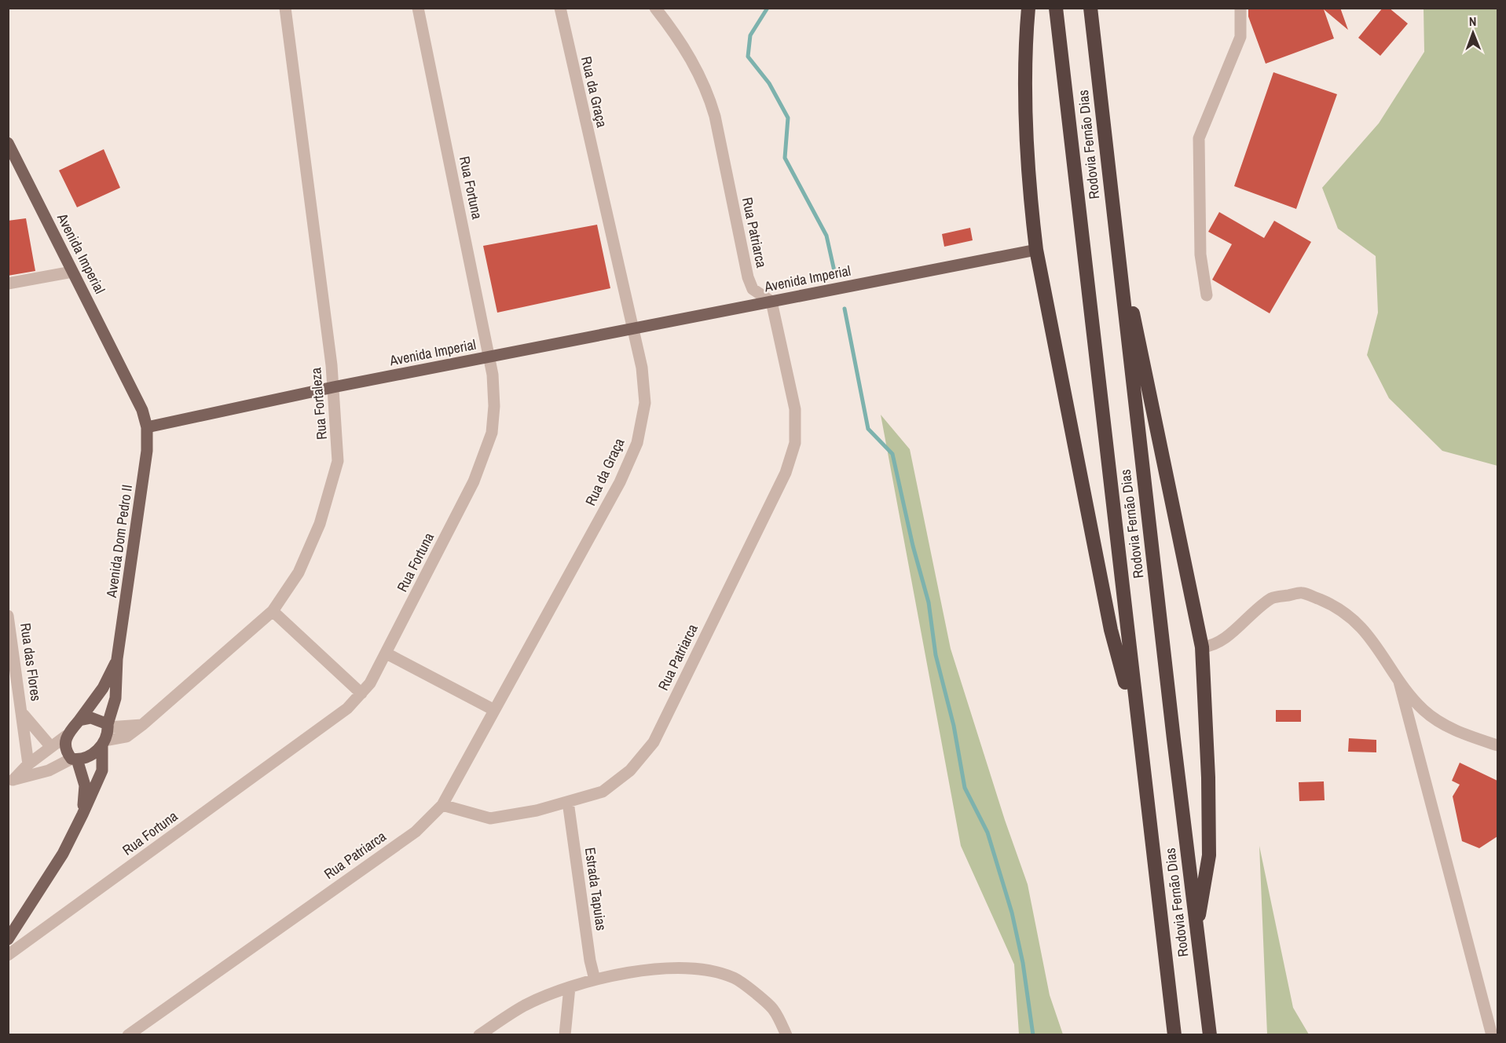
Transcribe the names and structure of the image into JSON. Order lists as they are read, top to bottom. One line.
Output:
{"streets":{"highway":["Rodovia Fernão Dias"],"main road":["Avenida Imperial","Avenida Dom Pedro II"],"street":["Rua da Graça","Rua Fortuna","Rua Patriarca","Rua Fortaleza","Rua das Flores","Estrada Tapuias"]},"crossings":[["Rua da Graça","Rua Patriarca"],["Rua da Graça","Avenida Imperial"],["Rua Fortuna","Avenida Imperial"],["Rua Patriarca","Avenida Imperial"],["Rua Patriarca","Estrada Tapuias"],["Avenida Imperial","Rua Fortaleza"],["Avenida Imperial","Avenida Dom Pedro II"],["Rua Fortaleza","Avenida Dom Pedro II"]],"north":"top"}
